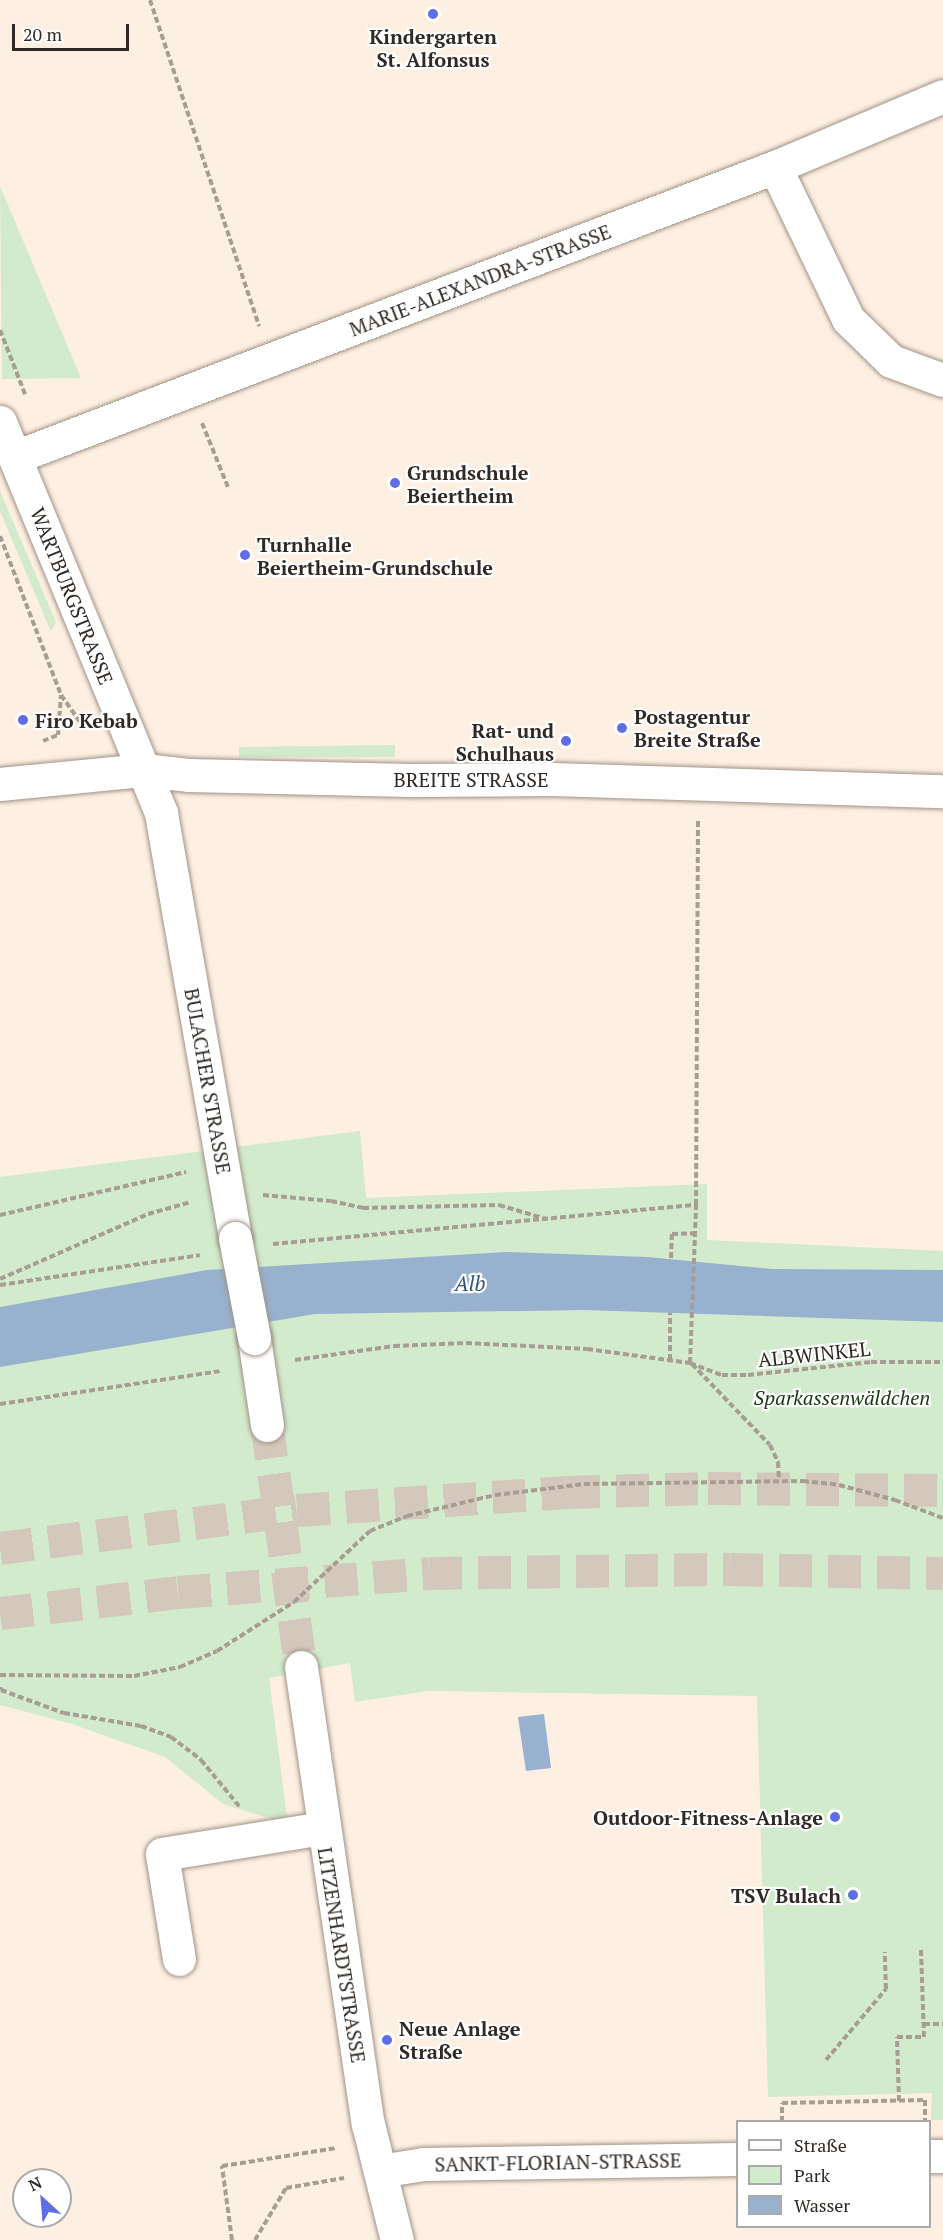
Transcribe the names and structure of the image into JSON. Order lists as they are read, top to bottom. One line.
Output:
{"streets":{"street":["MARIE-ALEXANDRA-STRASSE","WARTBURGSTRASSE","BREITE STRASSE","BULACHER STRASSE","LITZENHARDTSTRASSE","SANKT-FLORIAN-STRASSE"],"path":["ALBWINKEL"]},"crossings":[["MARIE-ALEXANDRA-STRASSE","WARTBURGSTRASSE"],["WARTBURGSTRASSE","BREITE STRASSE"],["WARTBURGSTRASSE","BULACHER STRASSE"],["BREITE STRASSE","BULACHER STRASSE"],["BULACHER STRASSE","ALBWINKEL"],["LITZENHARDTSTRASSE","SANKT-FLORIAN-STRASSE"]],"water":["Alb"],"parks":["Sparkassenwäldchen"],"places":["Kindergarten St. Alfonsus","Grundschule Beiertheim","Turnhalle Beiertheim-Grundschule","Firo Kebab","Postagentur Breite Straße","Rat- und Schulhaus","Outdoor-Fitness-Anlage","TSV Bulach","Neue Anlage Straße"],"legend":["Straße","Park","Wasser"],"scale_bar":"20 m","north":"top left"}
